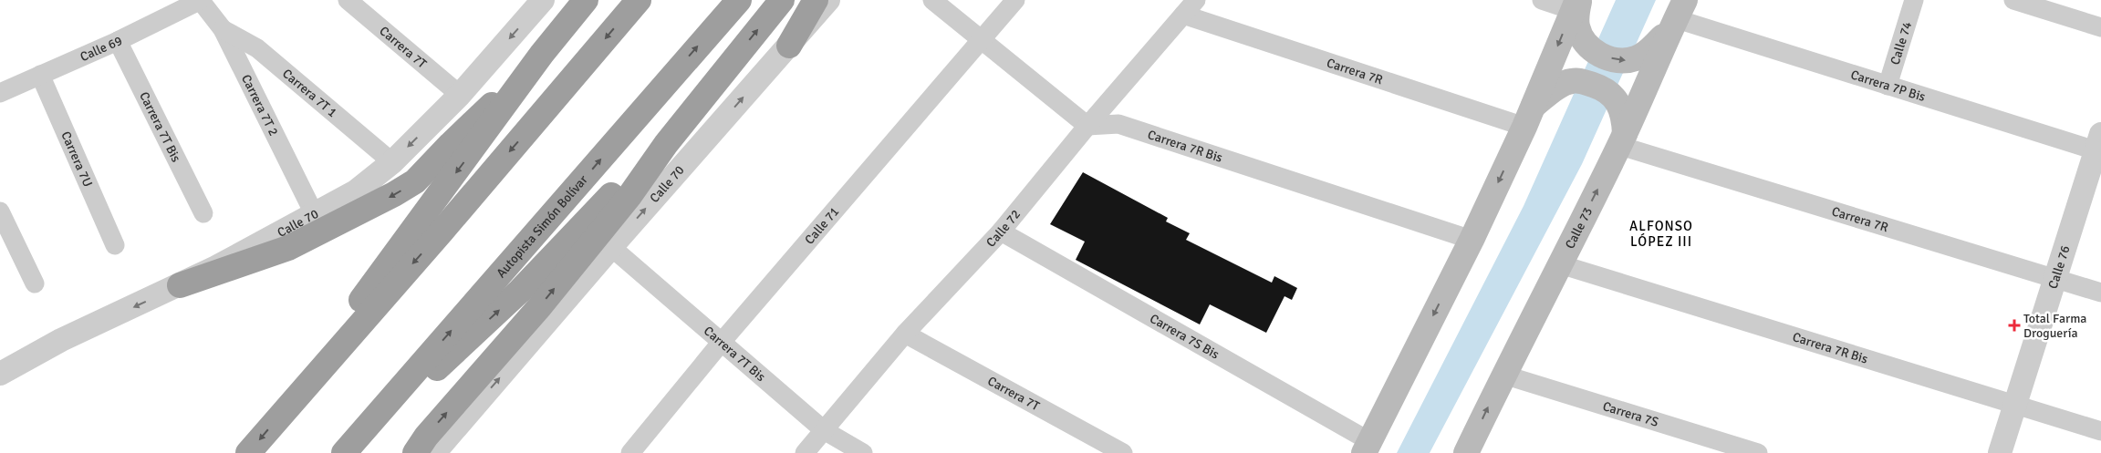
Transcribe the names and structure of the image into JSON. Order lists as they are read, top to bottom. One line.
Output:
{"streets":{"highway":["Autopista Simón Bolívar"],"main road":["Calle 73"],"street":["Calle 74","Calle 69","Carrera 7T","Carrera 7R","Carrera 7P Bis","Carrera 7T 1","Carrera 7T 2","Carrera 7T Bis","Carrera 7R Bis","Carrera 7U","Calle 70","Calle 71","Calle 72","Calle 76","Carrera 7S Bis","Carrera 7S"]},"crossings":[["Calle 74","Carrera 7P Bis"],["Calle 69","Carrera 7T 2"],["Calle 69","Carrera 7T Bis"],["Calle 69","Carrera 7U"],["Carrera 7T","Calle 70"],["Carrera 7T","Calle 72"],["Carrera 7R","Calle 73"],["Carrera 7R","Calle 72"],["Carrera 7R","Calle 76"],["Carrera 7P Bis","Calle 73"],["Carrera 7P Bis","Calle 76"],["Carrera 7T 1","Carrera 7T 2"],["Carrera 7T 1","Calle 70"],["Carrera 7T 2","Calle 70"],["Carrera 7T Bis","Calle 70"],["Carrera 7T Bis","Calle 71"],["Carrera 7T Bis","Calle 72"],["Carrera 7R Bis","Calle 73"],["Carrera 7R Bis","Calle 72"],["Carrera 7R Bis","Calle 76"],["Calle 73","Carrera 7S"],["Calle 72","Carrera 7S Bis"]],"districts":["ALFONSO LÓPEZ III"],"places":{"health":["Total Farma Droguería"]}}
